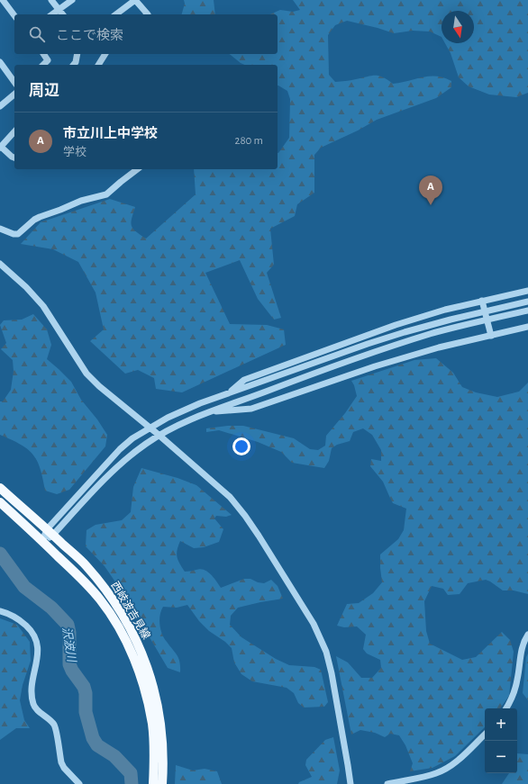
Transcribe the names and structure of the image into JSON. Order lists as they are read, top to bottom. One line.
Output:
{"streets":{"main road":["西岐波吉見線"]},"water":["沢波川"],"north":"bottom","page":{"search":"ここで検索","heading":"周辺","list":[{"mark":"A","name":"市立川上中学校","note":"学校","value":"280 m"}],"pins":"A","map_buttons":["+","−"]}}
